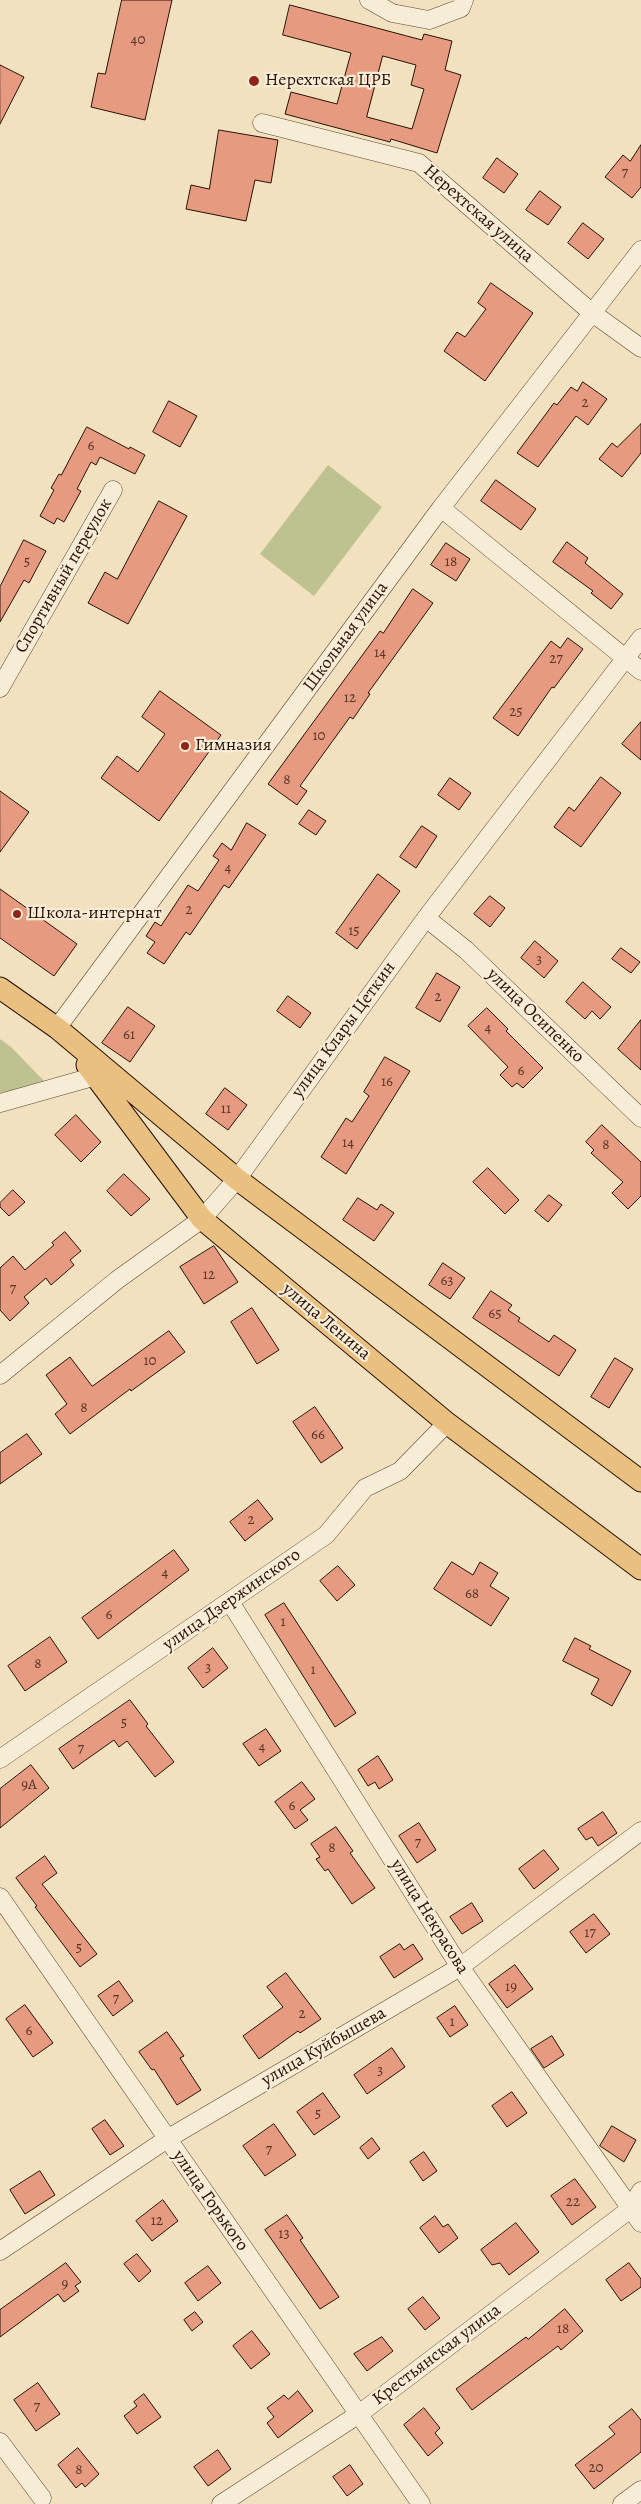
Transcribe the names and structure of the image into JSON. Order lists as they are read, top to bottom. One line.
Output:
{"streets":{"main road":["улица Ленина"],"street":["Нерехтская улица","Спортивный переулок","Школьная улица","улица Осипенко","улица Клары Цеткин","улица Дзержинского","улица Некрасова","улица Куйбышева","улица Горького","Крестьянская улица"]},"crossings":[["Нерехтская улица","Школьная улица"],["Школьная улица","улица Ленина"],["улица Осипенко","улица Клары Цеткин"],["улица Клары Цеткин","улица Ленина"],["улица Ленина","улица Дзержинского"],["улица Дзержинского","улица Некрасова"],["улица Некрасова","улица Куйбышева"],["улица Некрасова","Крестьянская улица"],["улица Куйбышева","улица Горького"],["улица Горького","Крестьянская улица"]],"places":["Нерехтская ЦРБ","Гимназия","Школа-интернат"],"house_numbers":["40","7","2","6","5","18","14","27","12","25","10","8","4","2","15","3","2","4","61","6","16","11","14","8","12","63","7","65","10","8","66","2","4","68","6","1","8","3","1","5","4","7","9А","6","7","8","17","5","19","7","2","1","6","3","5","7","22","12","13","9","18","7","20","8"]}
